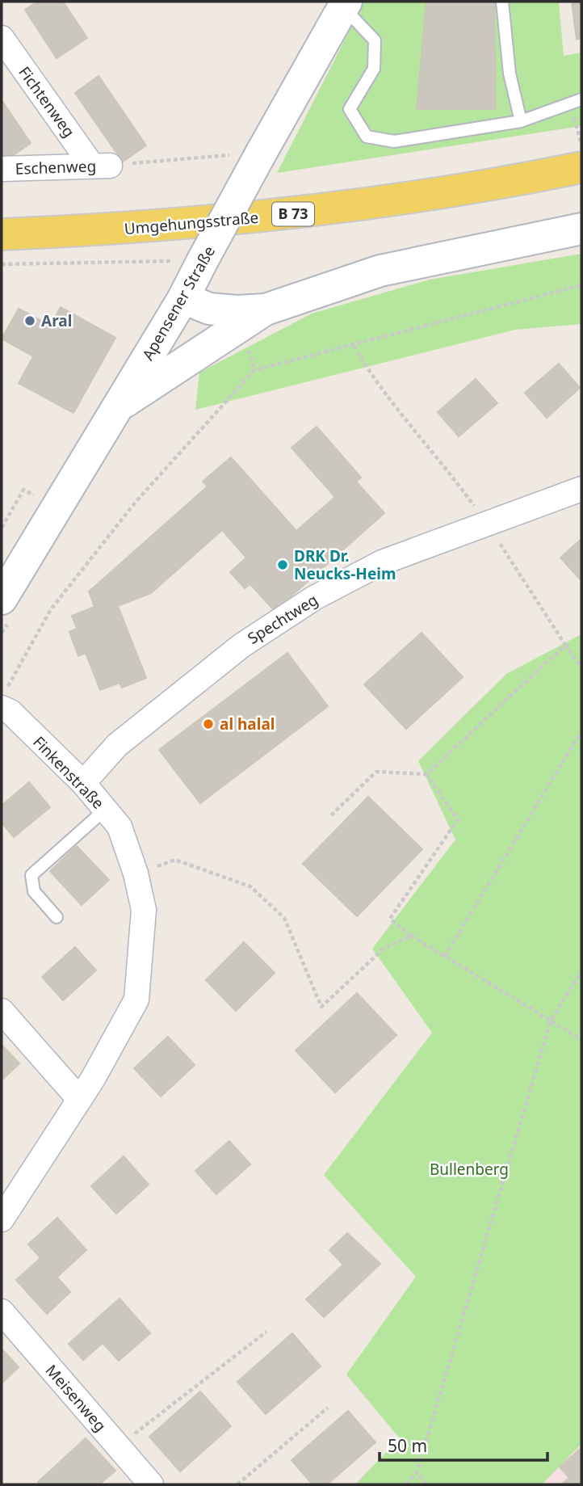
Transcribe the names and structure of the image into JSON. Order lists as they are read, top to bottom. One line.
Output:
{"streets":{"main road":["B 73","Umgehungsstraße","Apensener Straße"],"street":["Fichtenweg","Eschenweg","Spechtweg","Finkenstraße","Meisenweg"]},"crossings":[["Fichtenweg","Eschenweg"],["Spechtweg","Finkenstraße"]],"parks":["Bullenberg"],"places":["Aral","DRK Dr. Neucks-Heim","al halal"],"scale_bar":"50 m"}
